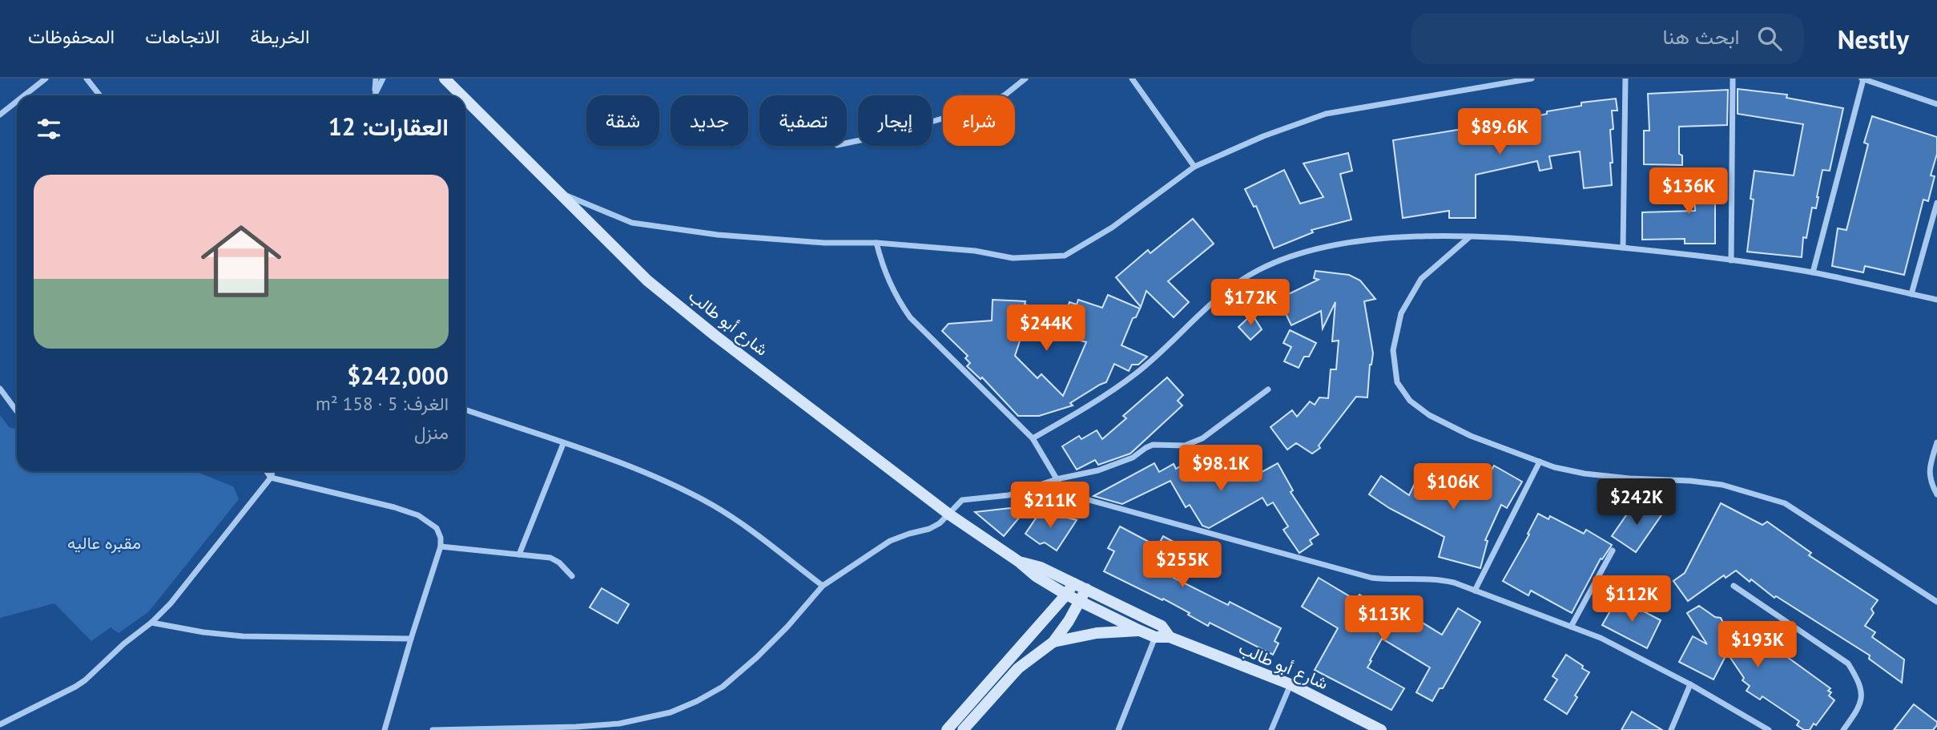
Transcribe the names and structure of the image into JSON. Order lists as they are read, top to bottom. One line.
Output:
{"streets":{"street":["شارع أبو طالب"]},"parks":["مقبره عاليه"],"page":{"header":"Nestly","search":"ابحث هنا","nav":["الخريطة","الاتجاهات","المحفوظات"],"chip":["شراء","إيجار","تصفية","جديد","شقة"],"heading":"العقارات: 12","price":["$89.6K","$136K","$172K","$244K","$98.1K","$106K","$242K","$211K","$255K","$112K","$113K","$193K"],"list":[{"name":"$242,000","note":"الغرف: 5 · 158 m² · منزل"}]}}
